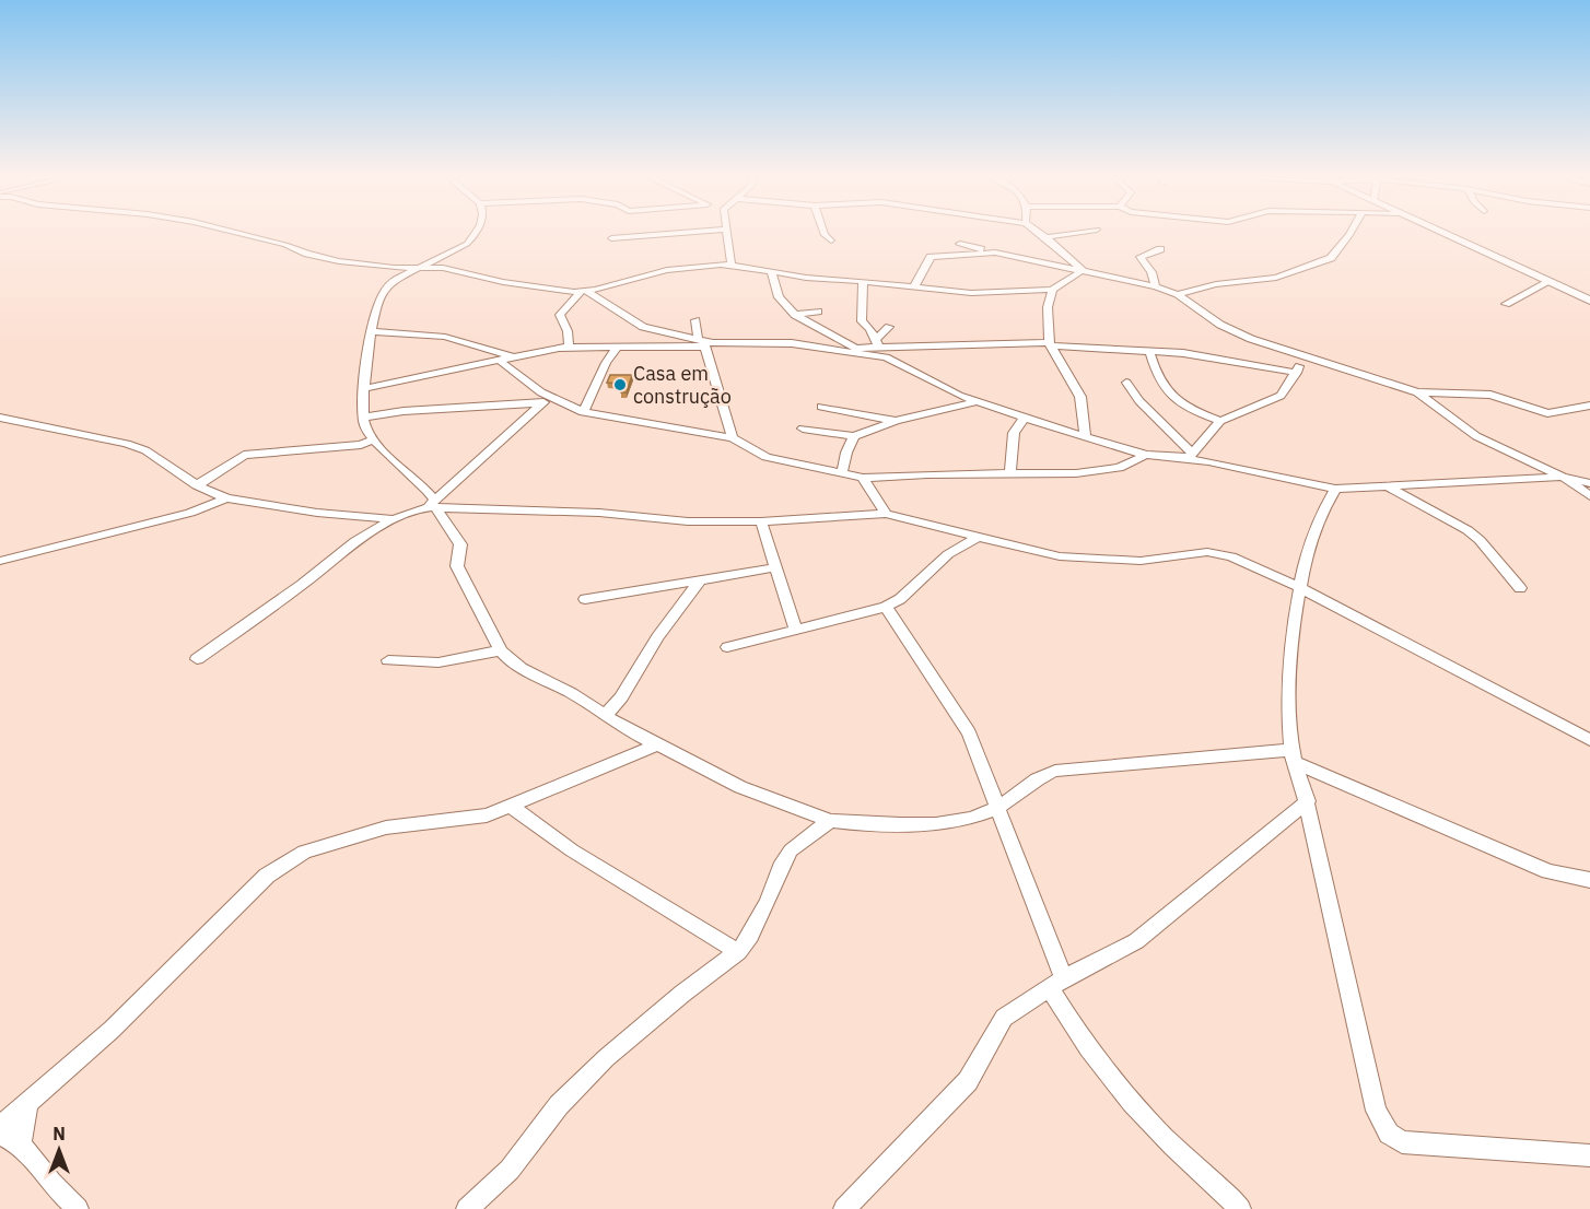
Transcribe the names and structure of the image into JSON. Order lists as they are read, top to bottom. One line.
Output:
{"places":["Casa em construção"],"north":"top"}
